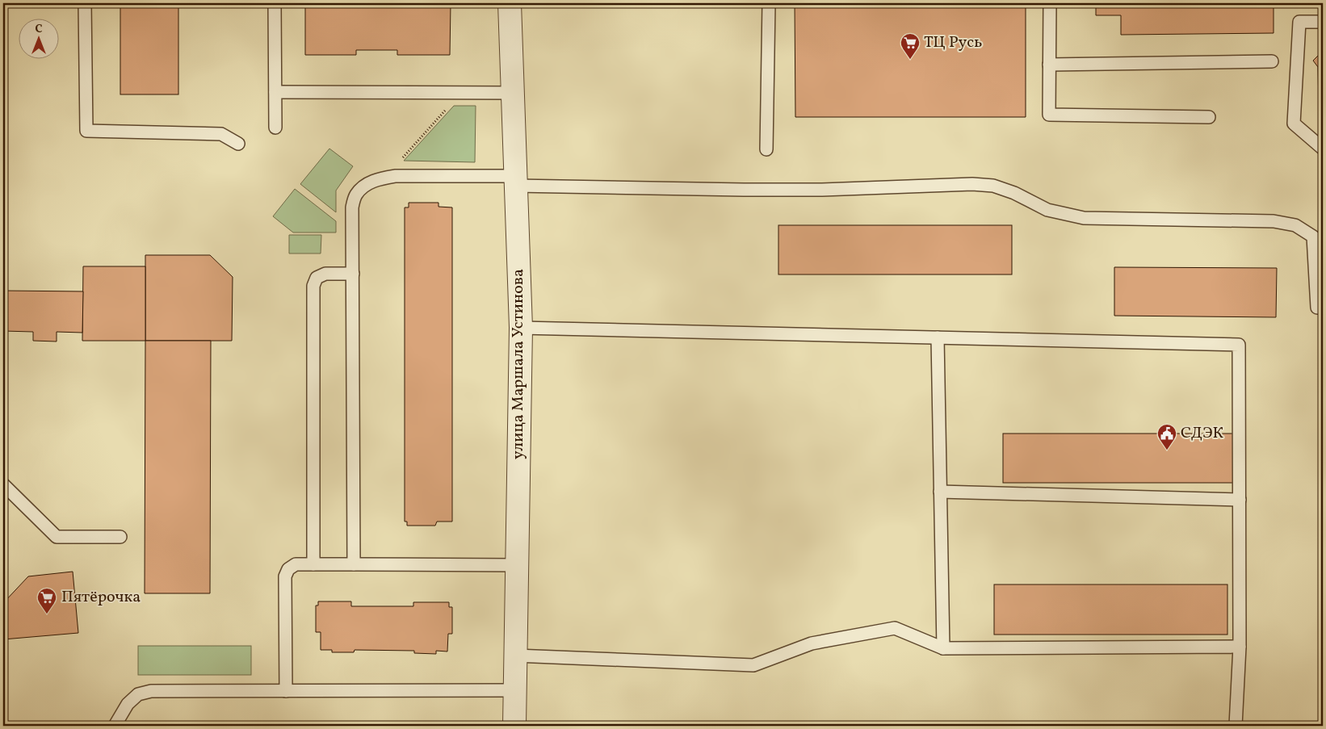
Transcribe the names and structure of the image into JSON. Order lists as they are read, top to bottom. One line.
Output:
{"streets":{"street":["улица Маршала Устинова"]},"places":{"supermarket":["ТЦ Русь","Пятёрочка"],"public building":["СДЭК"]},"north":"top"}
